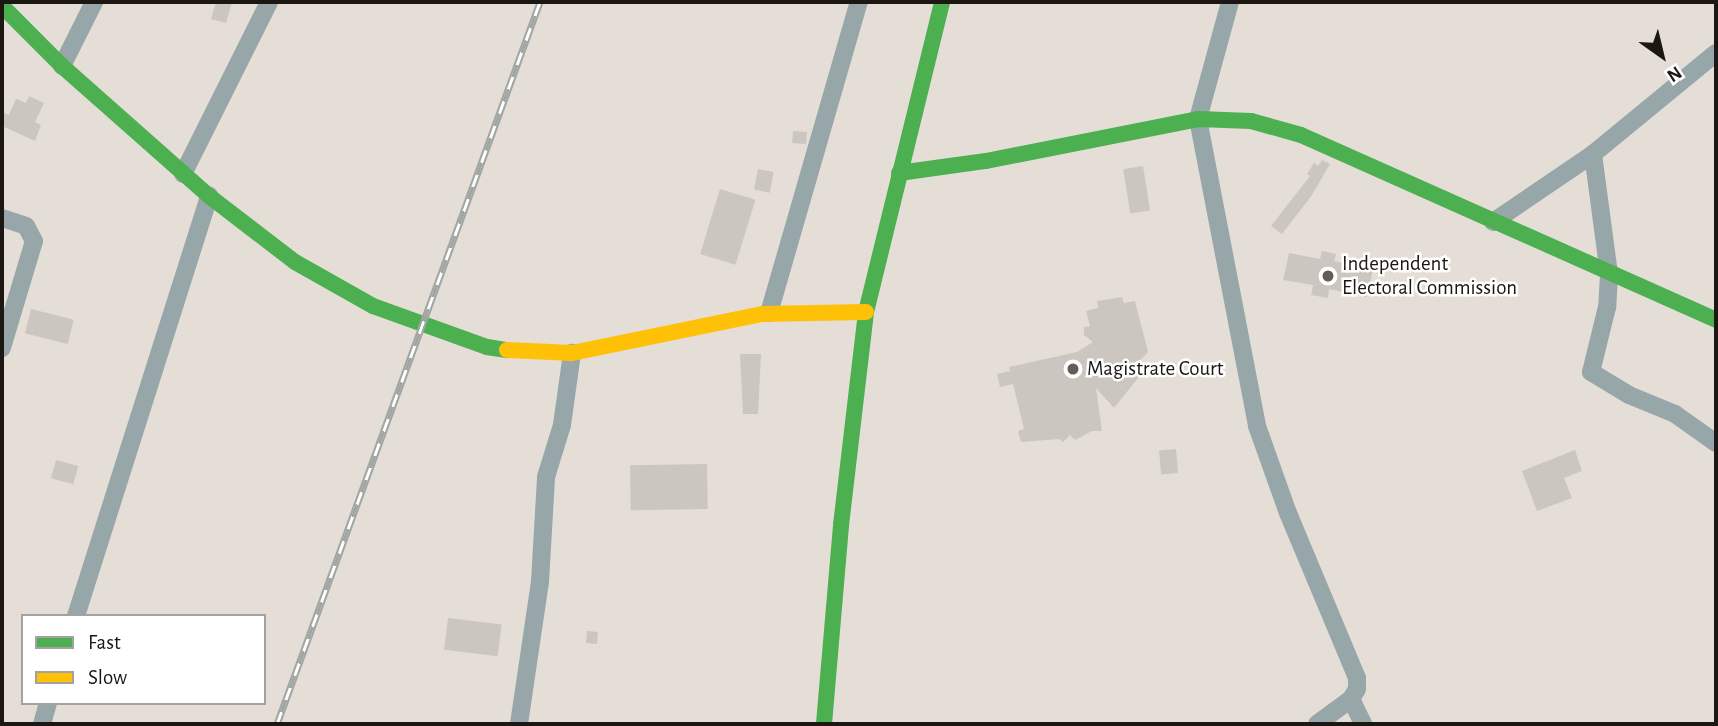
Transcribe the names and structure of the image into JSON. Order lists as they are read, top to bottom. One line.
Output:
{"places":["Independent Electoral Commission","Magistrate Court"],"legend":["Fast","Slow"],"north":"bottom right"}
